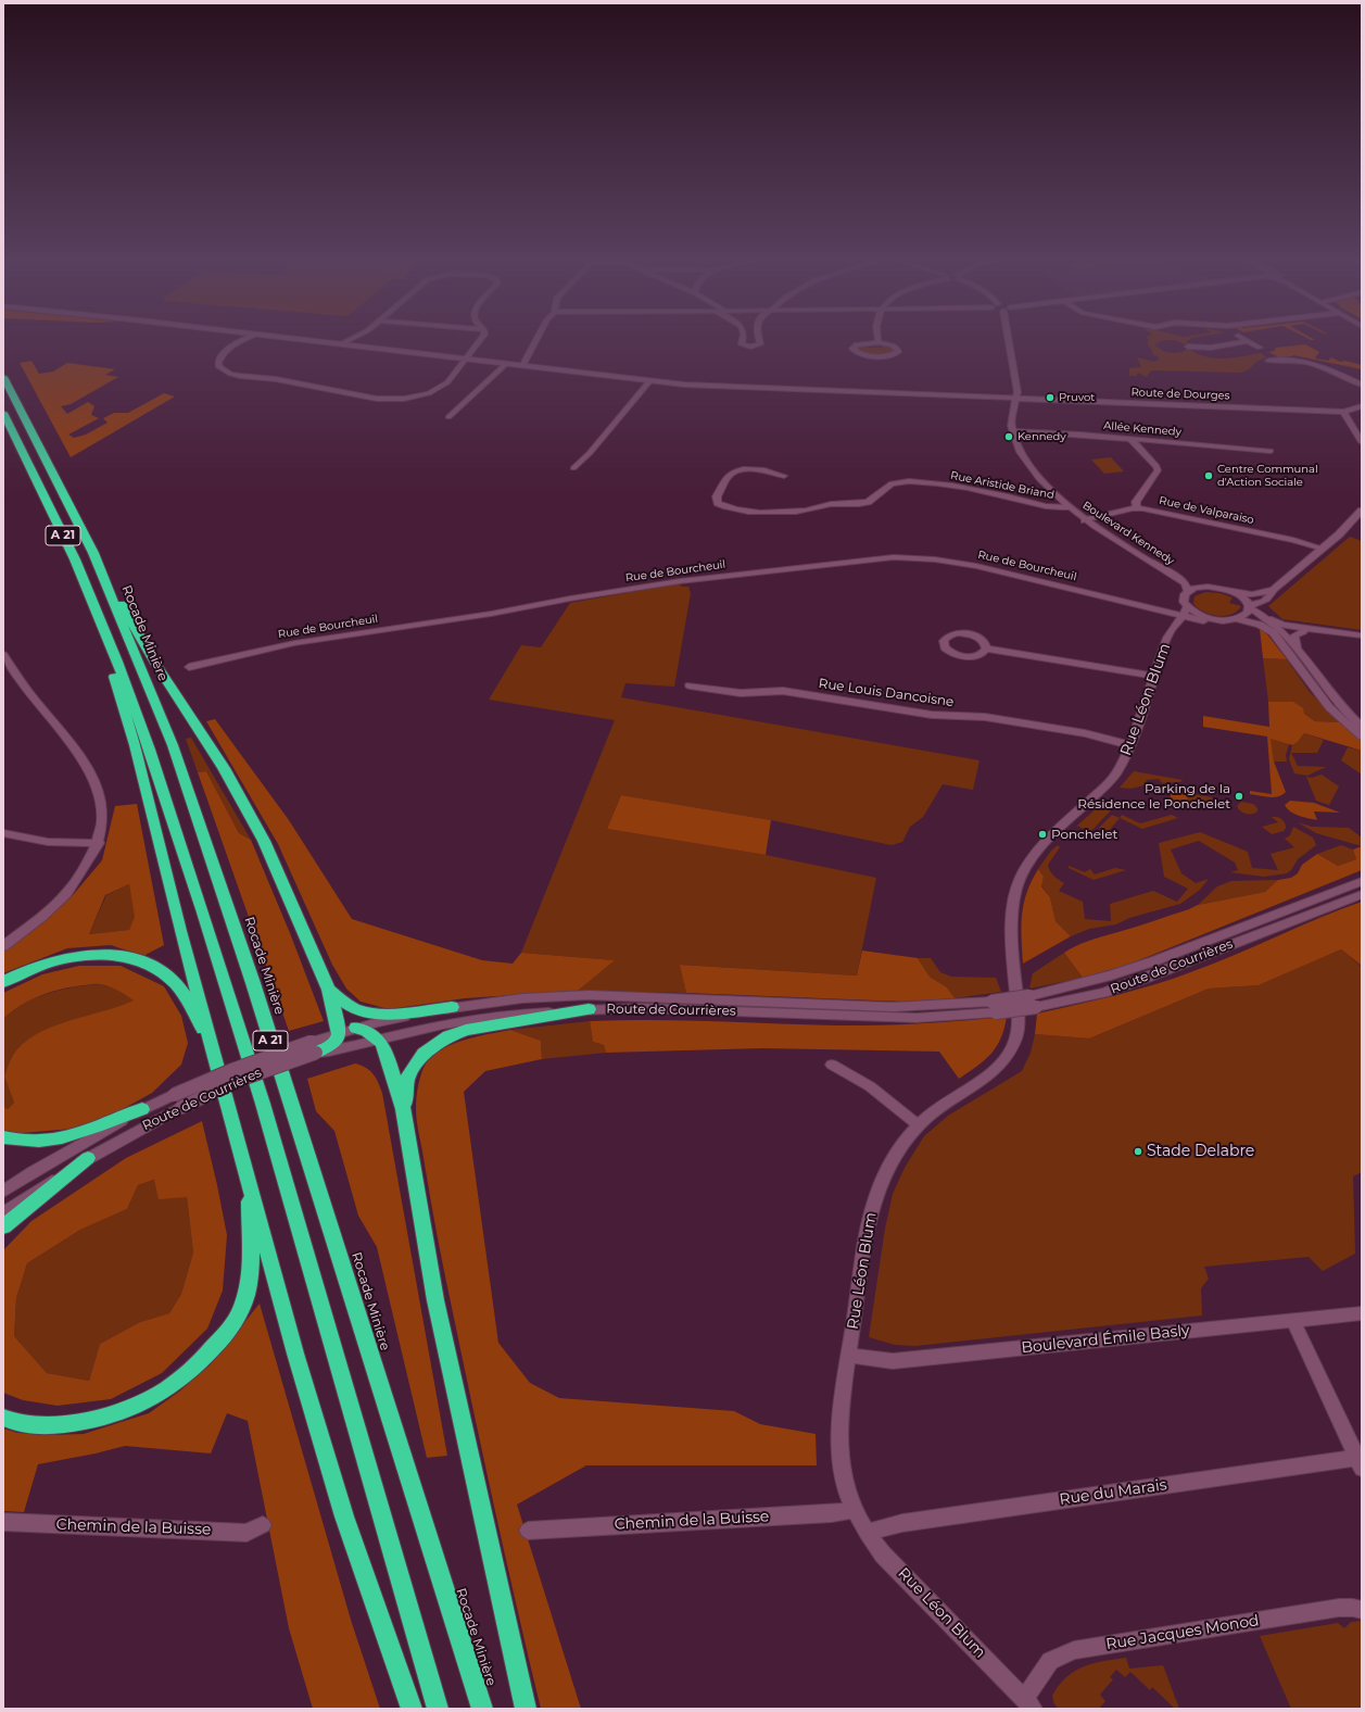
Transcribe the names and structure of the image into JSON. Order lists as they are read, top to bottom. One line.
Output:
{"streets":{"highway":["A 21","Rocade Minière"],"street":["Route de Dourges","Allée Kennedy","Rue Aristide Briand","Rue de Valparaiso","Boulevard Kennedy","Rue de Bourcheuil","Rue Louis Dancoisne","Rue Léon Blum","Route de Courrières","Boulevard Émile Basly","Rue du Marais","Chemin de la Buisse","Rue Jacques Monod"]},"crossings":[["Route de Dourges","Boulevard Kennedy"],["Allée Kennedy","Boulevard Kennedy"],["Rue Aristide Briand","Boulevard Kennedy"],["Rue de Valparaiso","Boulevard Kennedy"],["Boulevard Kennedy","Rue Léon Blum"],["Rue de Bourcheuil","Rue Léon Blum"],["Rue Louis Dancoisne","Rue Léon Blum"],["Rue Léon Blum","Boulevard Émile Basly"],["Rue Léon Blum","Rue du Marais"],["Rue Léon Blum","Chemin de la Buisse"],["Rue Léon Blum","Rue Jacques Monod"]],"places":["Pruvot","Kennedy","Centre Communal d'Action Sociale","Parking de la Résidence le Ponchelet","Ponchelet","Stade Delabre"]}
